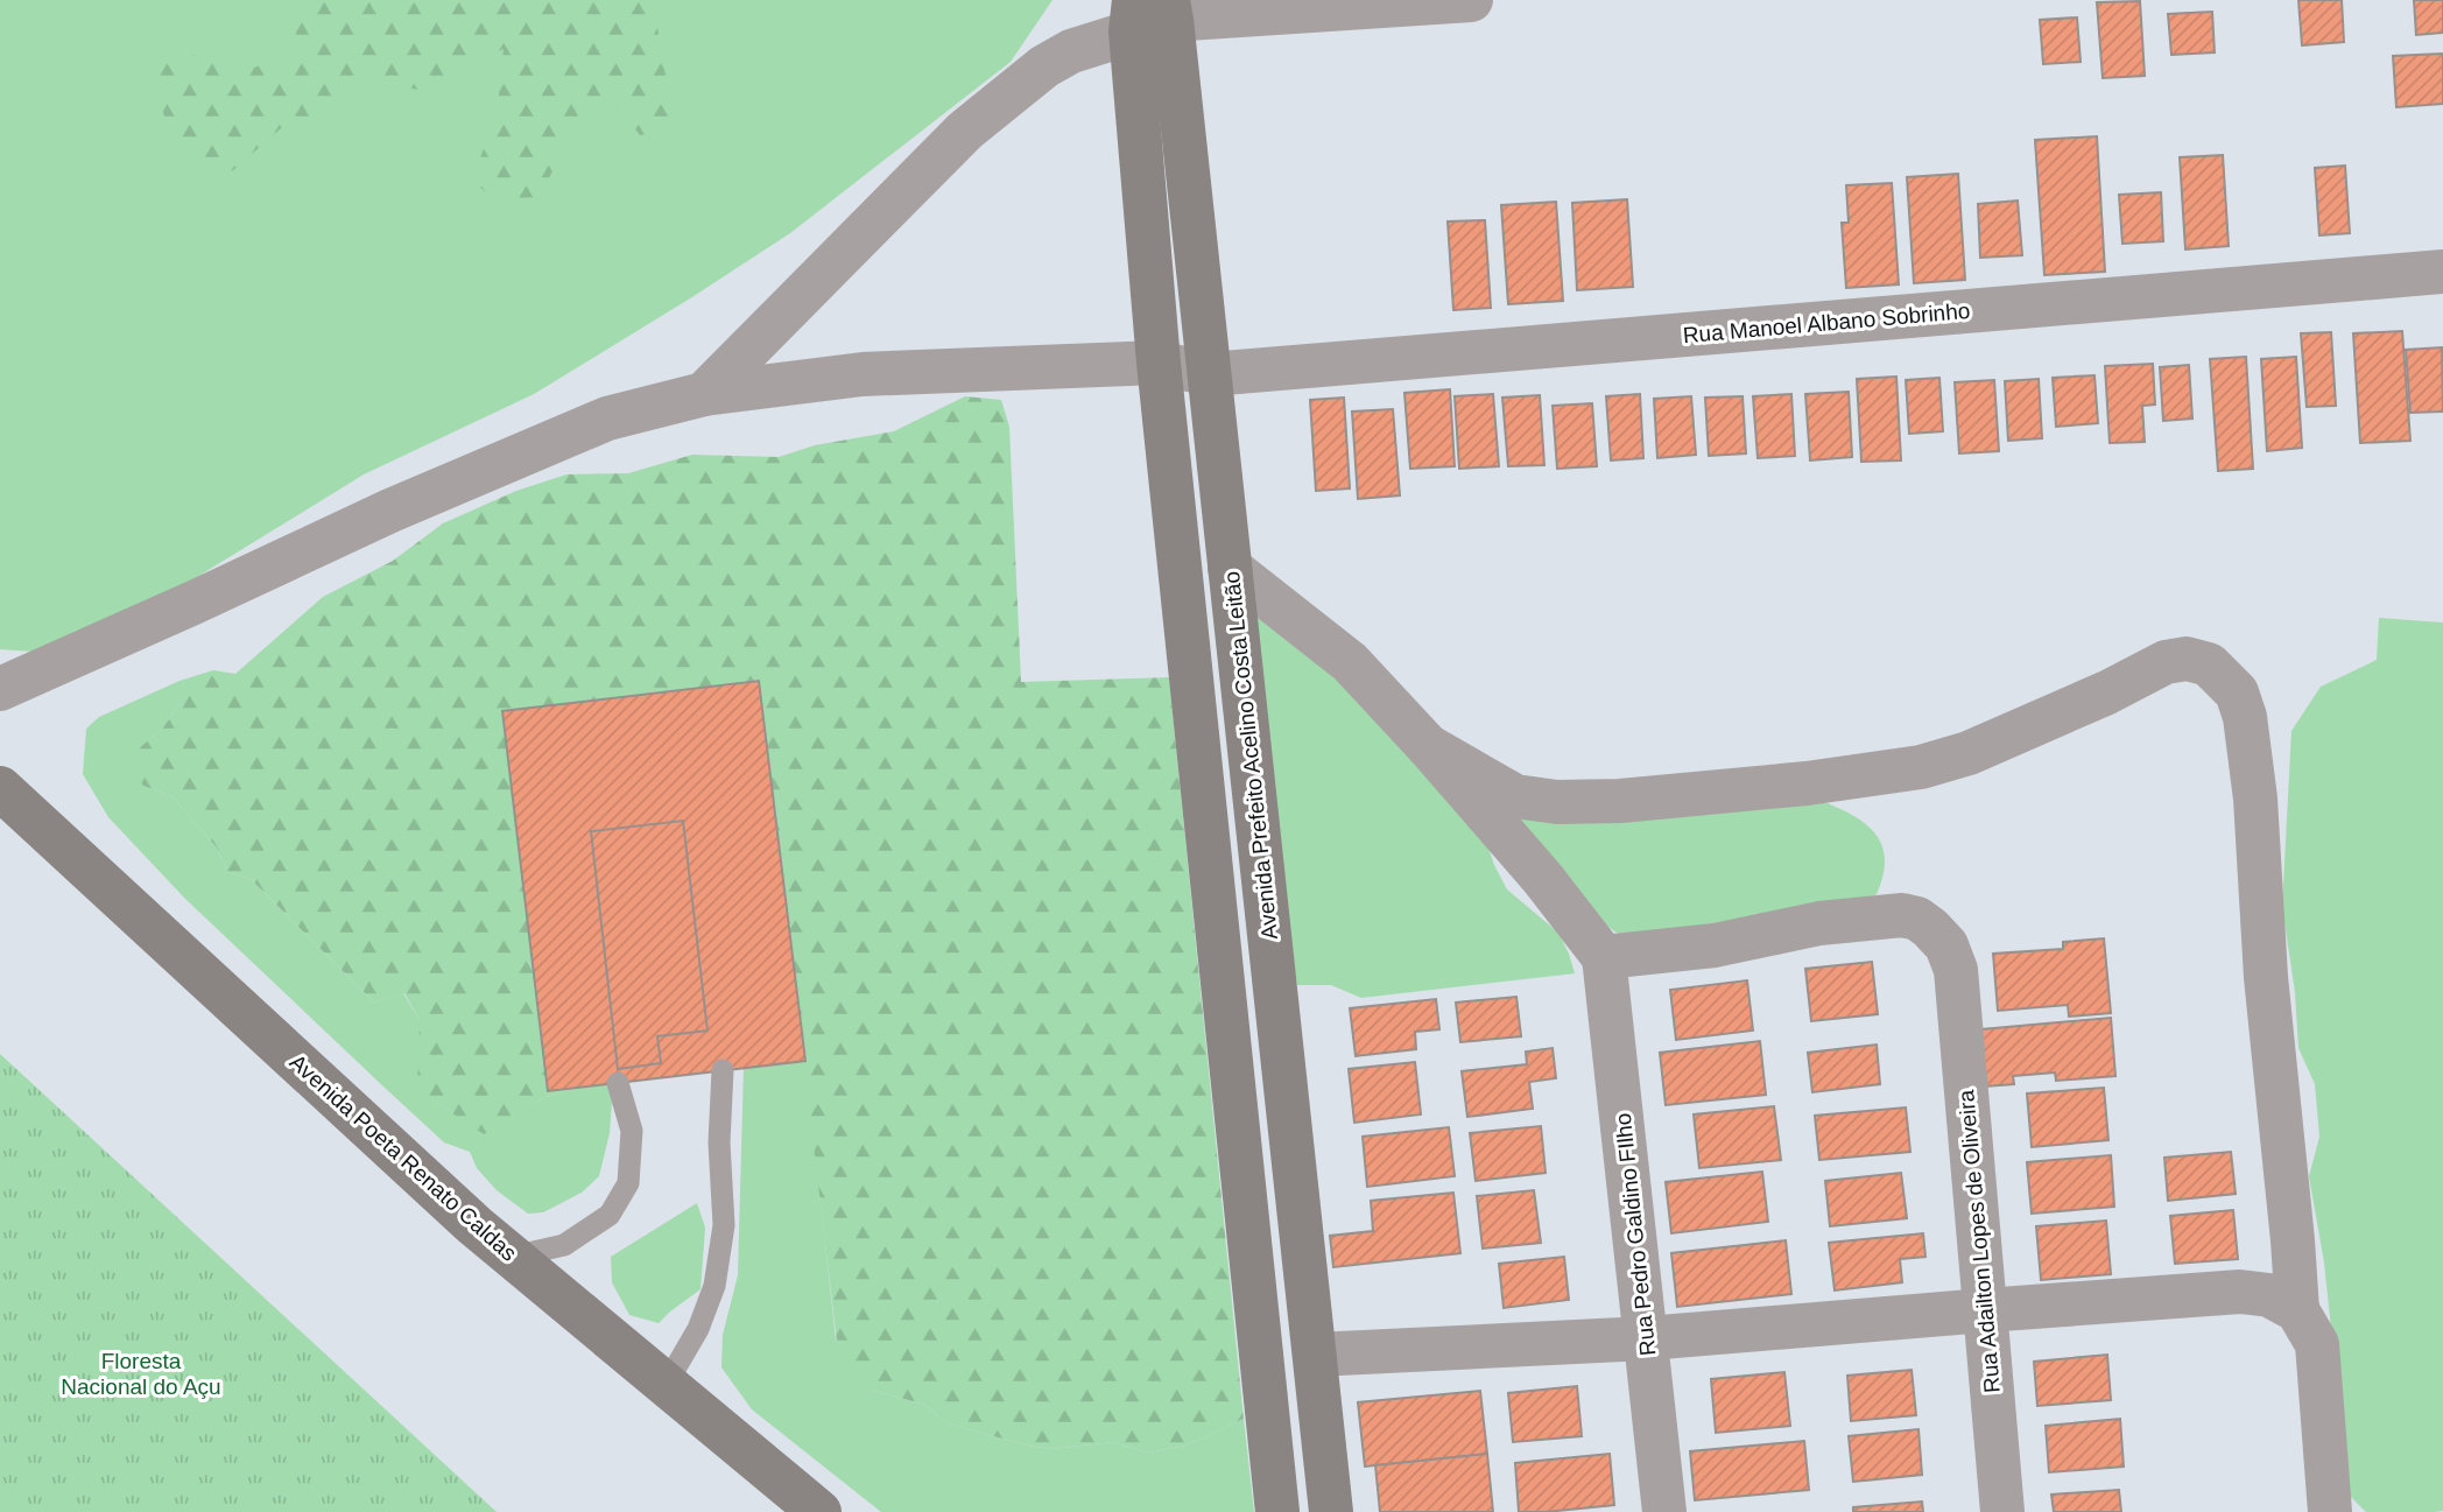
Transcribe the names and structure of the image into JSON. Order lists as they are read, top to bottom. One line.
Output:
{"streets":{"street":["Rua Manoel Albano Sobrinho","Avenida Prefeito Acelino Costa Leitão","Avenida Poeta Renato Caldas","Rua Pedro Galdino FIlho","Rua Adailton Lopes de Oliveira"]},"crossings":[["Rua Manoel Albano Sobrinho","Avenida Prefeito Acelino Costa Leitão"],["Rua Pedro Galdino FIlho","Rua Adailton Lopes de Oliveira"]],"parks":["Floresta Nacional do Açu"]}
